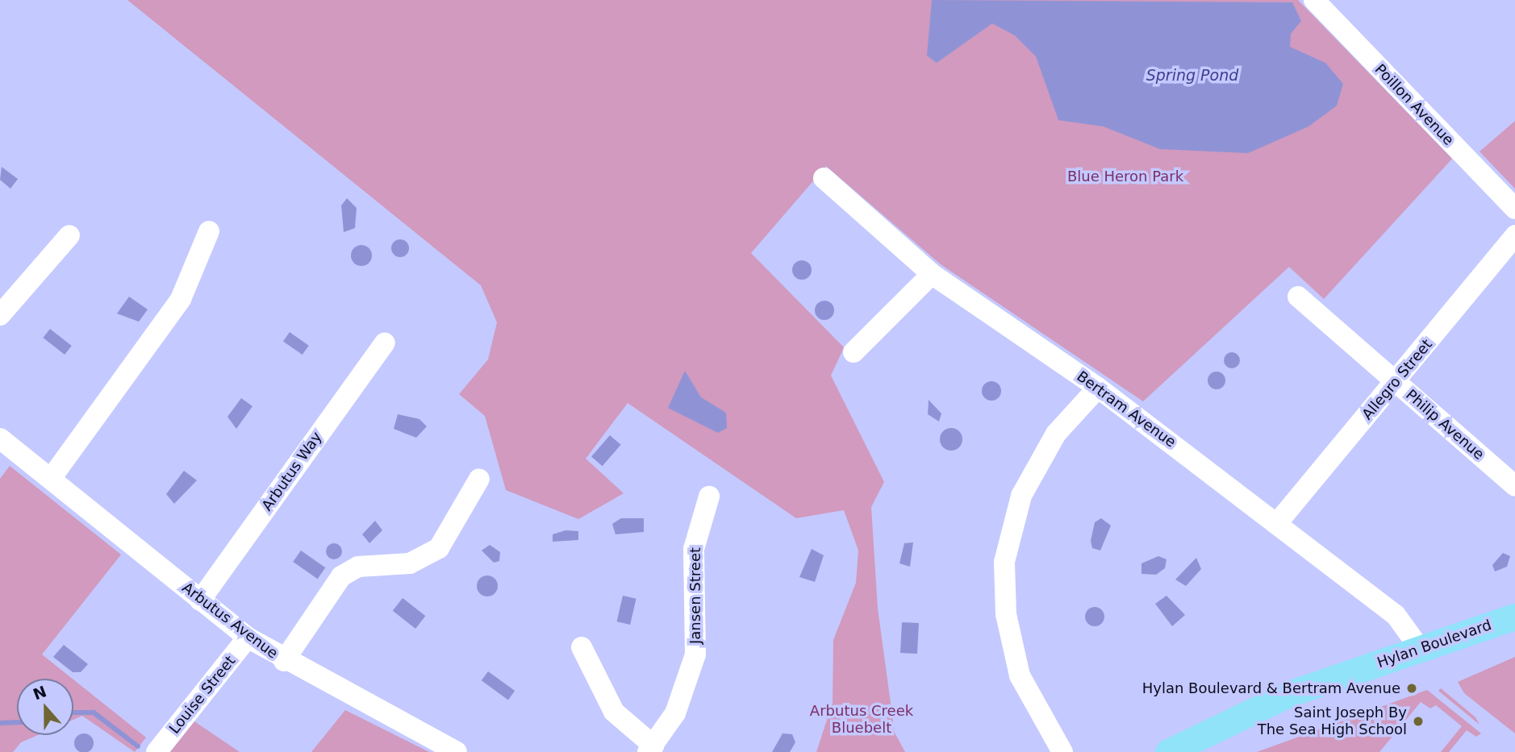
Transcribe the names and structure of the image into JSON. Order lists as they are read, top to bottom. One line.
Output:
{"streets":{"main road":["Hylan Boulevard"],"street":["Poillon Avenue","Allegro Street","Bertram Avenue","Philip Avenue","Arbutus Way","Jansen Street","Arbutus Avenue","Louise Street"]},"crossings":[["Allegro Street","Bertram Avenue"],["Allegro Street","Philip Avenue"],["Bertram Avenue","Hylan Boulevard"],["Arbutus Way","Arbutus Avenue"],["Arbutus Avenue","Louise Street"]],"water":["Spring Pond"],"parks":["Blue Heron Park","Arbutus Creek Bluebelt"],"places":["Hylan Boulevard & Bertram Avenue","Saint Joseph By The Sea High School"],"north":"top"}
